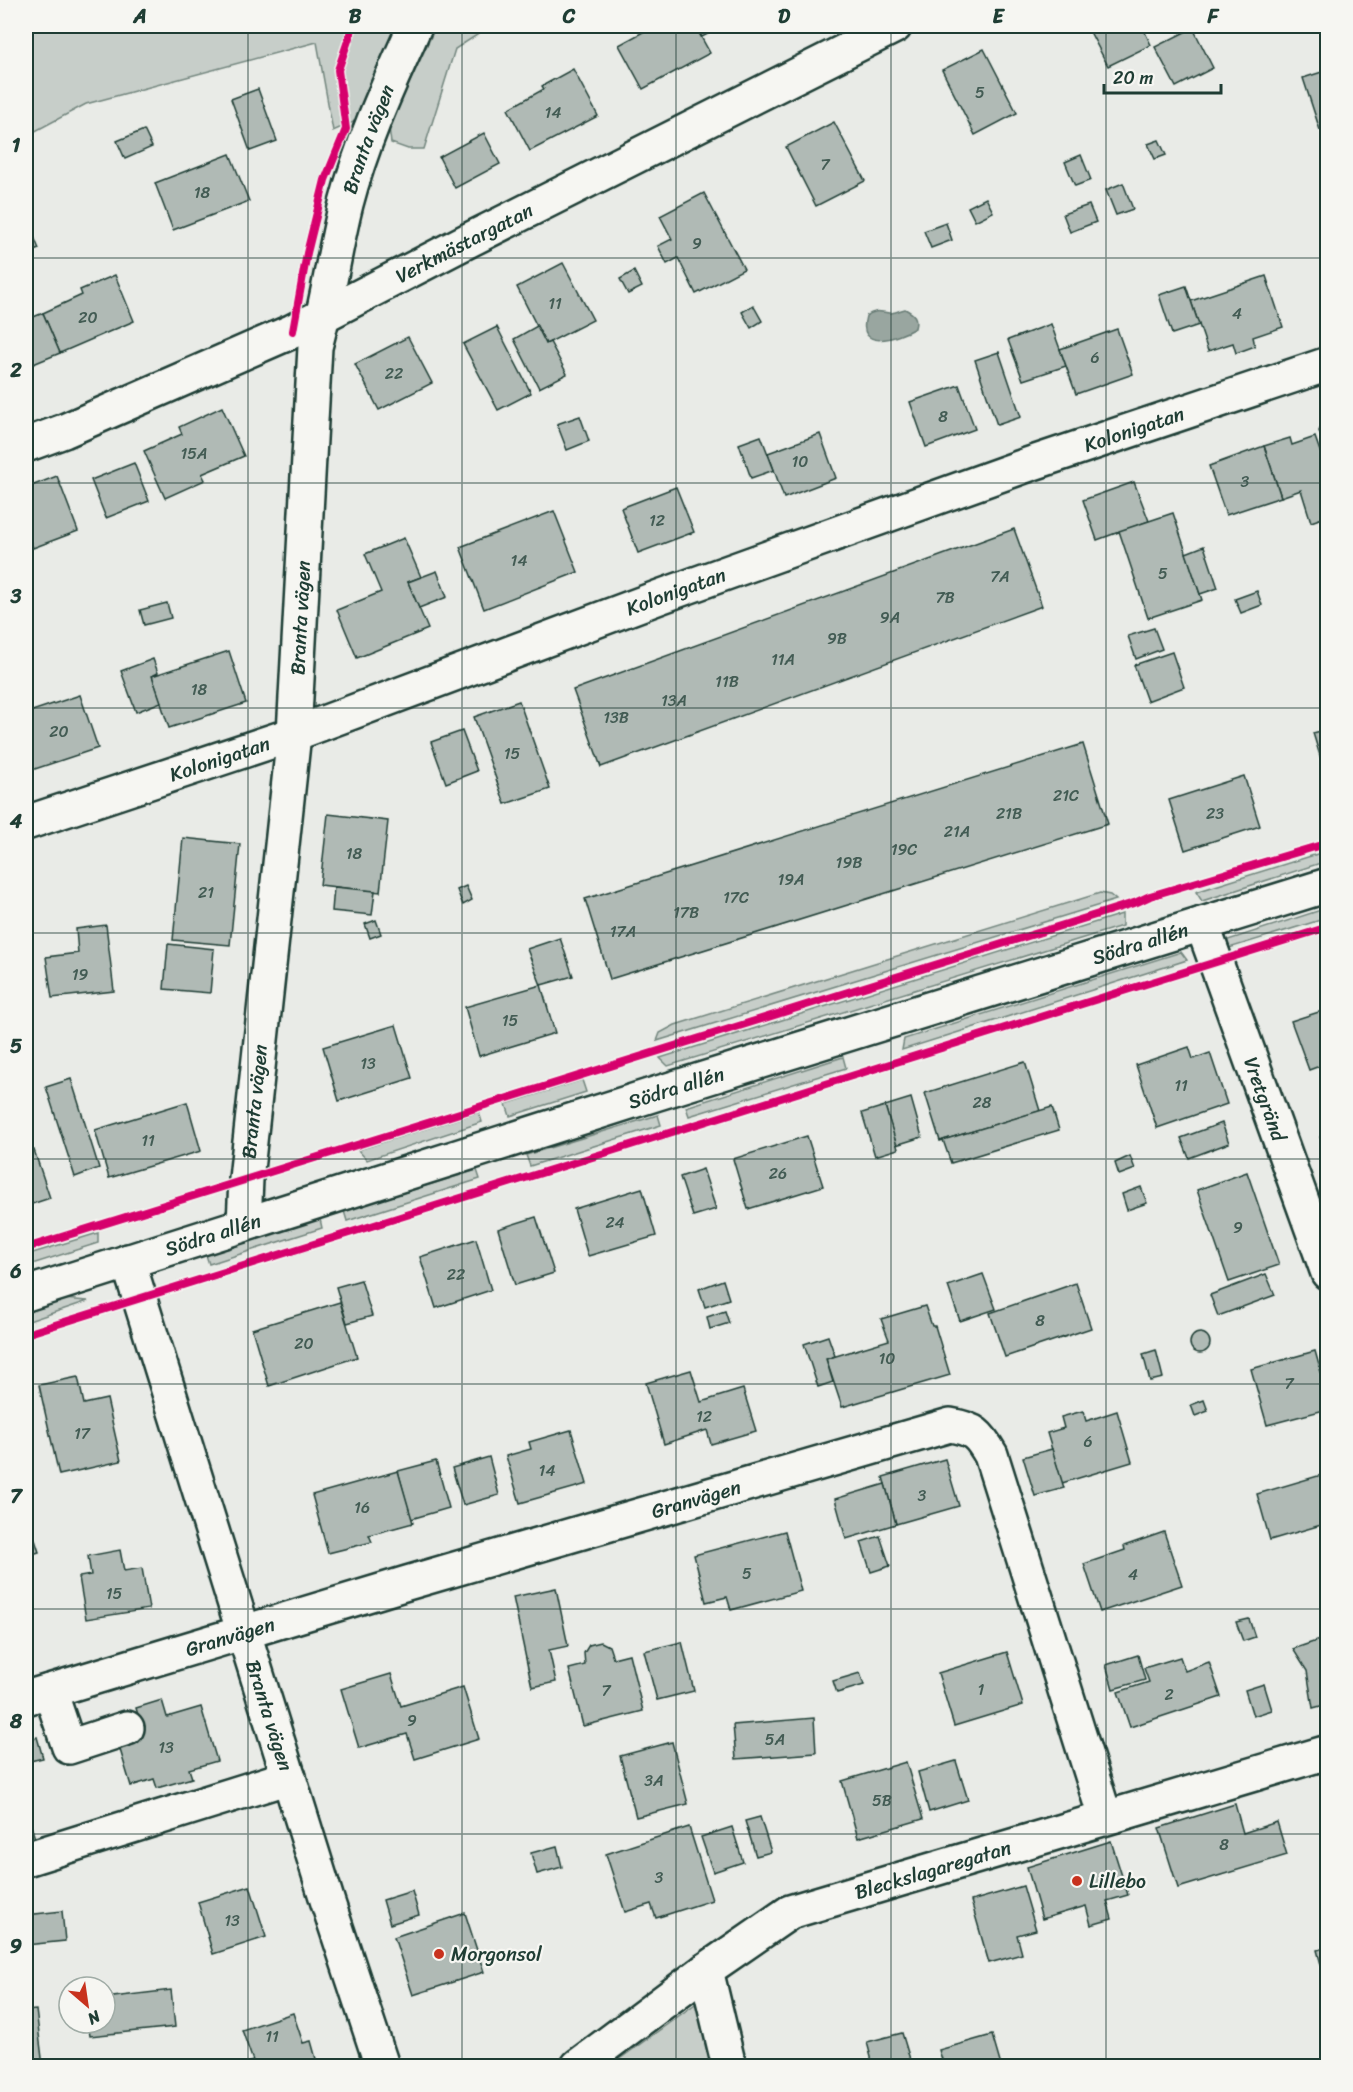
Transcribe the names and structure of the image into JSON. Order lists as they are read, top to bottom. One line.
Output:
{"streets":{"street":["Branta vägen","Verkmästargatan","Kolonigatan","Södra allén","Vretgränd","Granvägen","Bleckslagaregatan"]},"crossings":[["Branta vägen","Verkmästargatan"],["Branta vägen","Kolonigatan"],["Branta vägen","Södra allén"],["Branta vägen","Granvägen"],["Södra allén","Vretgränd"],["Granvägen","Bleckslagaregatan"]],"places":["Lillebo","Morgonsol"],"house_numbers":["5","14","7","18","9","11","4","20","6","22","8","15A","10","3","12","14","5","7A","7B","9A","9B","11A","11B","18","13A","13B","20","15","21C","21B","23","21A","19C","18","19B","19A","21","17C","17B","17A","19","15","13","11","28","11","26","24","9","22","8","20","10","7","12","17","6","14","3","16","5","4","15","1","7","2","9","5A","13","3A","5B","8","3","13","11"],"scale_bar":"20 m","north":"bottom right","grid":{"columns":["A","B","C","D","E","F"],"rows":["1","2","3","4","5","6","7","8","9"]}}
